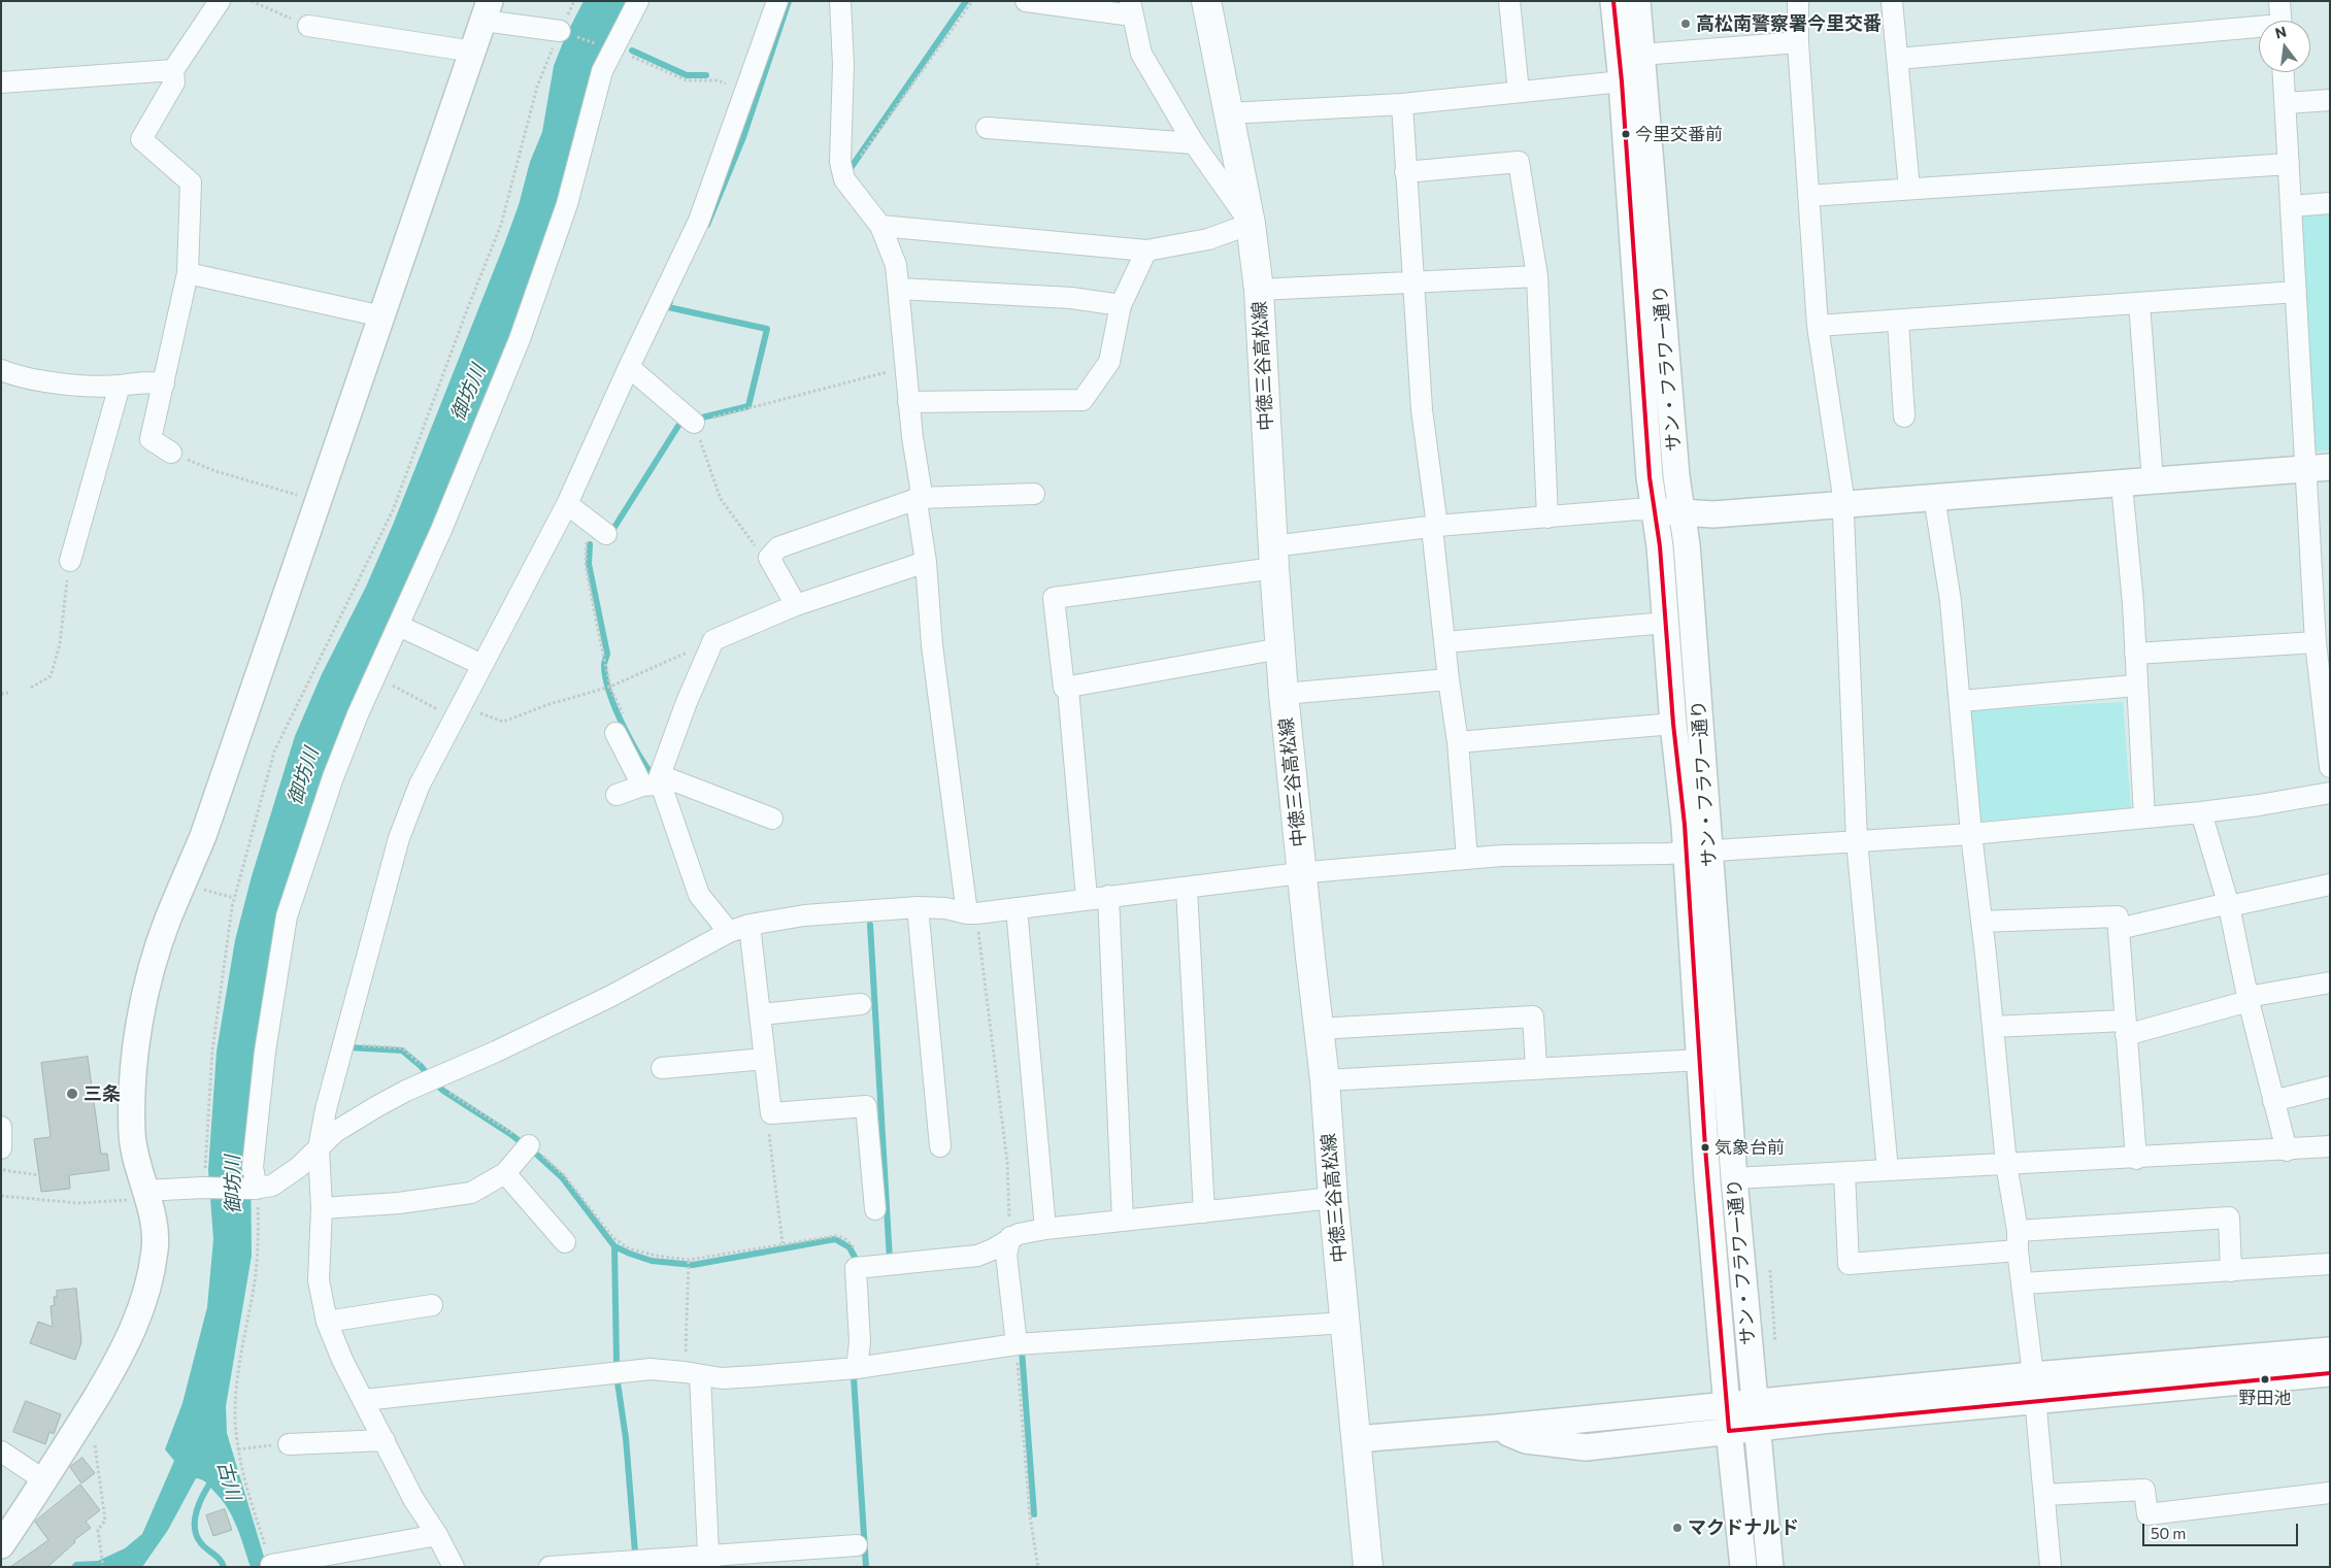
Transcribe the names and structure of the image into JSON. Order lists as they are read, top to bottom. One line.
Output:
{"streets":{"main road":["中徳三谷高松線"],"street":["サン・フラワー通り"]},"water":["御坊川","古川"],"places":["高松南警察署今里交番","今里交番前","三条","気象台前","野田池","マクドナルド"],"scale_bar":"50 m","north":"top"}
